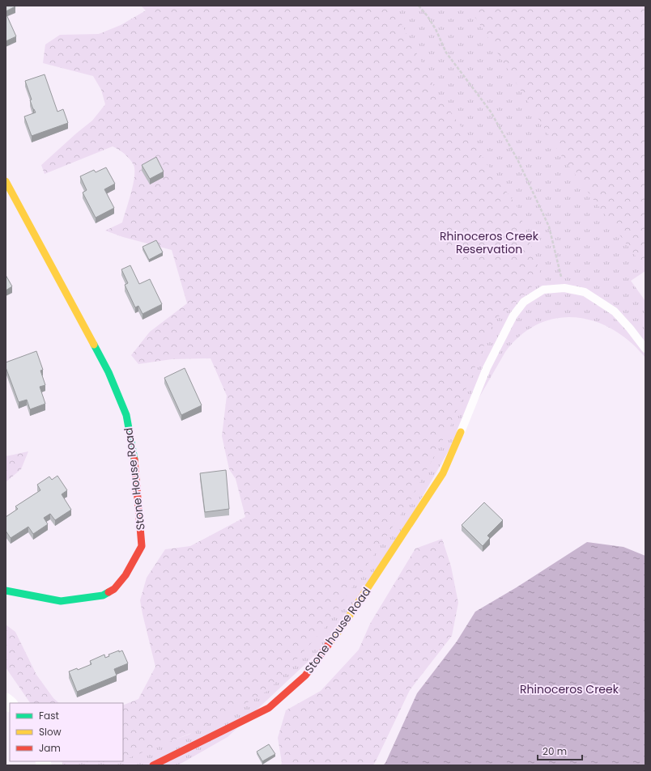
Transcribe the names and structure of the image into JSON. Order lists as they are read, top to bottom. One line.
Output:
{"streets":{"street":["Stone House Road","Stone house Road"]},"parks":["Rhinoceros Creek Reservation","Rhinoceros Creek"],"legend":["Fast","Slow","Jam"],"scale_bar":"20 m"}
